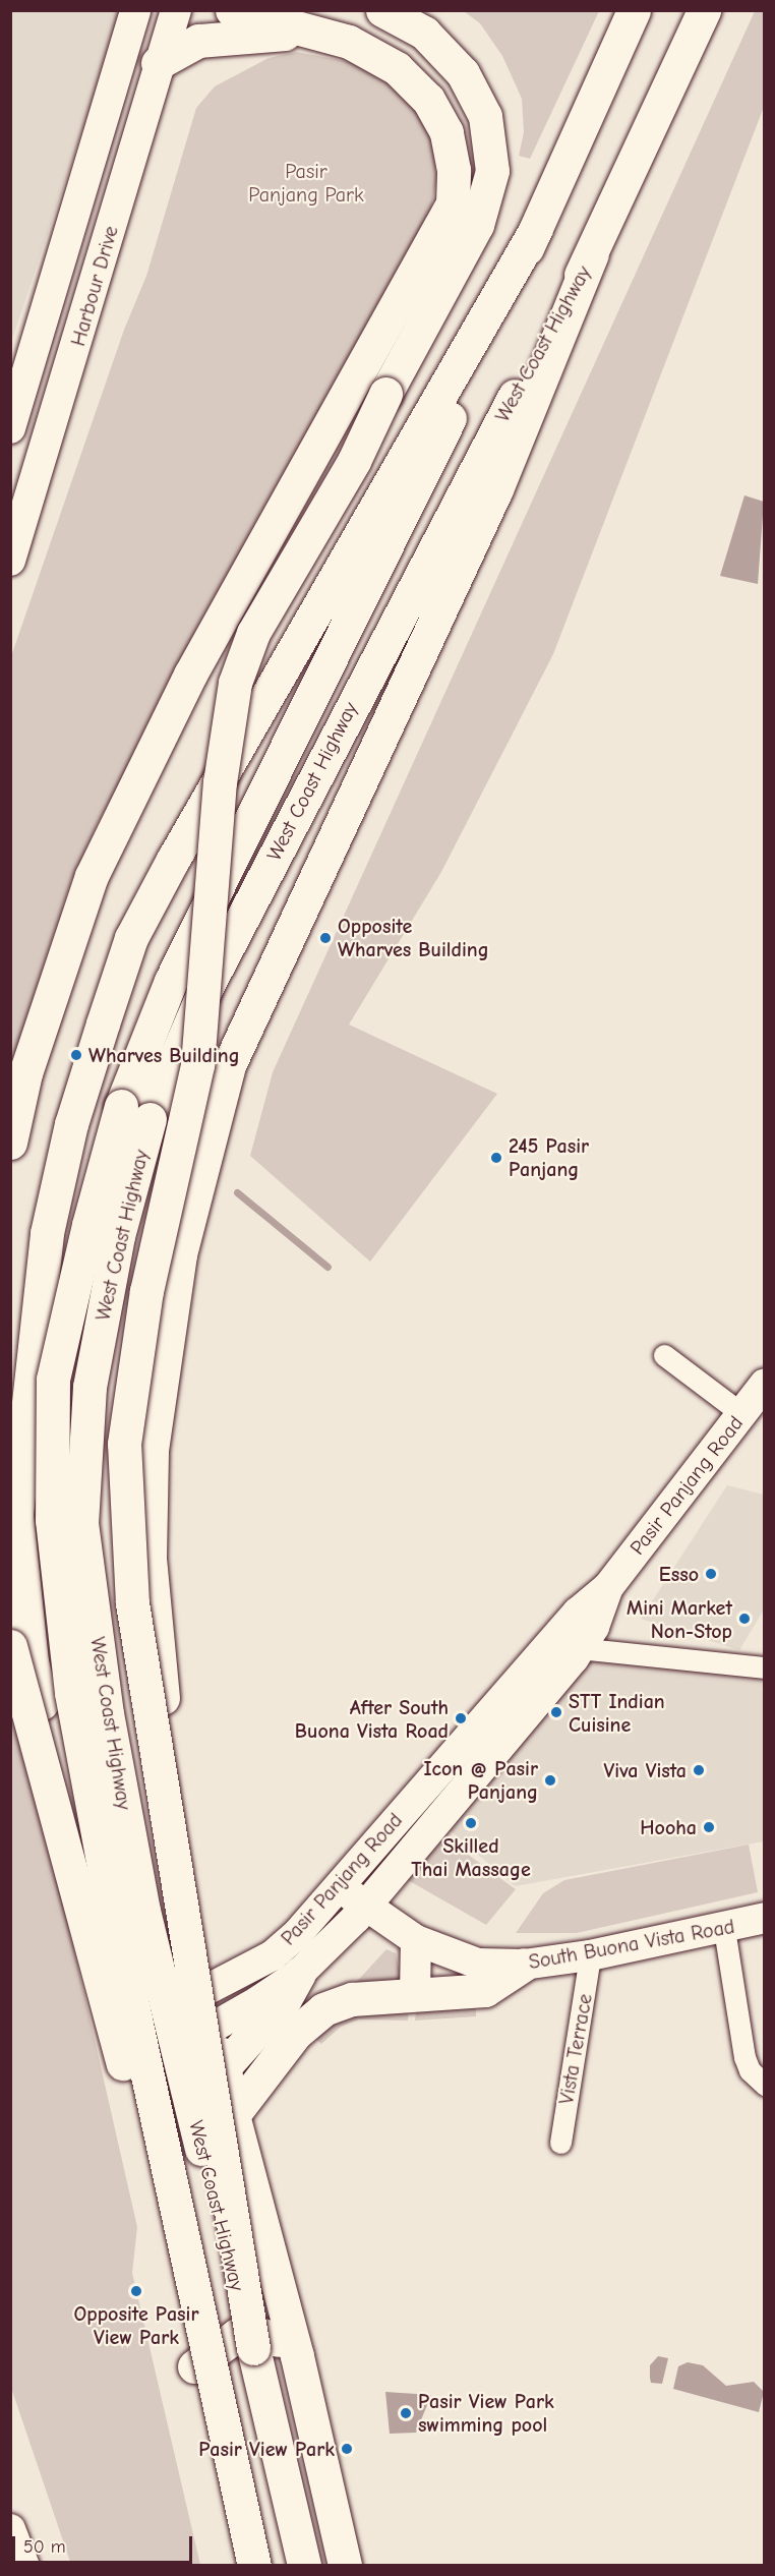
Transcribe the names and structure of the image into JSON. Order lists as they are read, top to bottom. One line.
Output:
{"streets":{"main road":["Harbour Drive","West Coast Highway","Pasir Panjang Road","South Buona Vista Road"],"street":["Vista Terrace"]},"crossings":[["Pasir Panjang Road","South Buona Vista Road"],["South Buona Vista Road","Vista Terrace"]],"parks":["Pasir Panjang Park"],"places":["Opposite Wharves Building","Wharves Building","245 Pasir Panjang","Esso","Mini Market Non-Stop","STT Indian Cuisine","After South Buona Vista Road","Viva Vista","Icon @ Pasir Panjang","Skilled Thai Massage","Hooha","Opposite Pasir View Park","Pasir View Park swimming pool","Pasir View Park"],"scale_bar":"50 m"}
